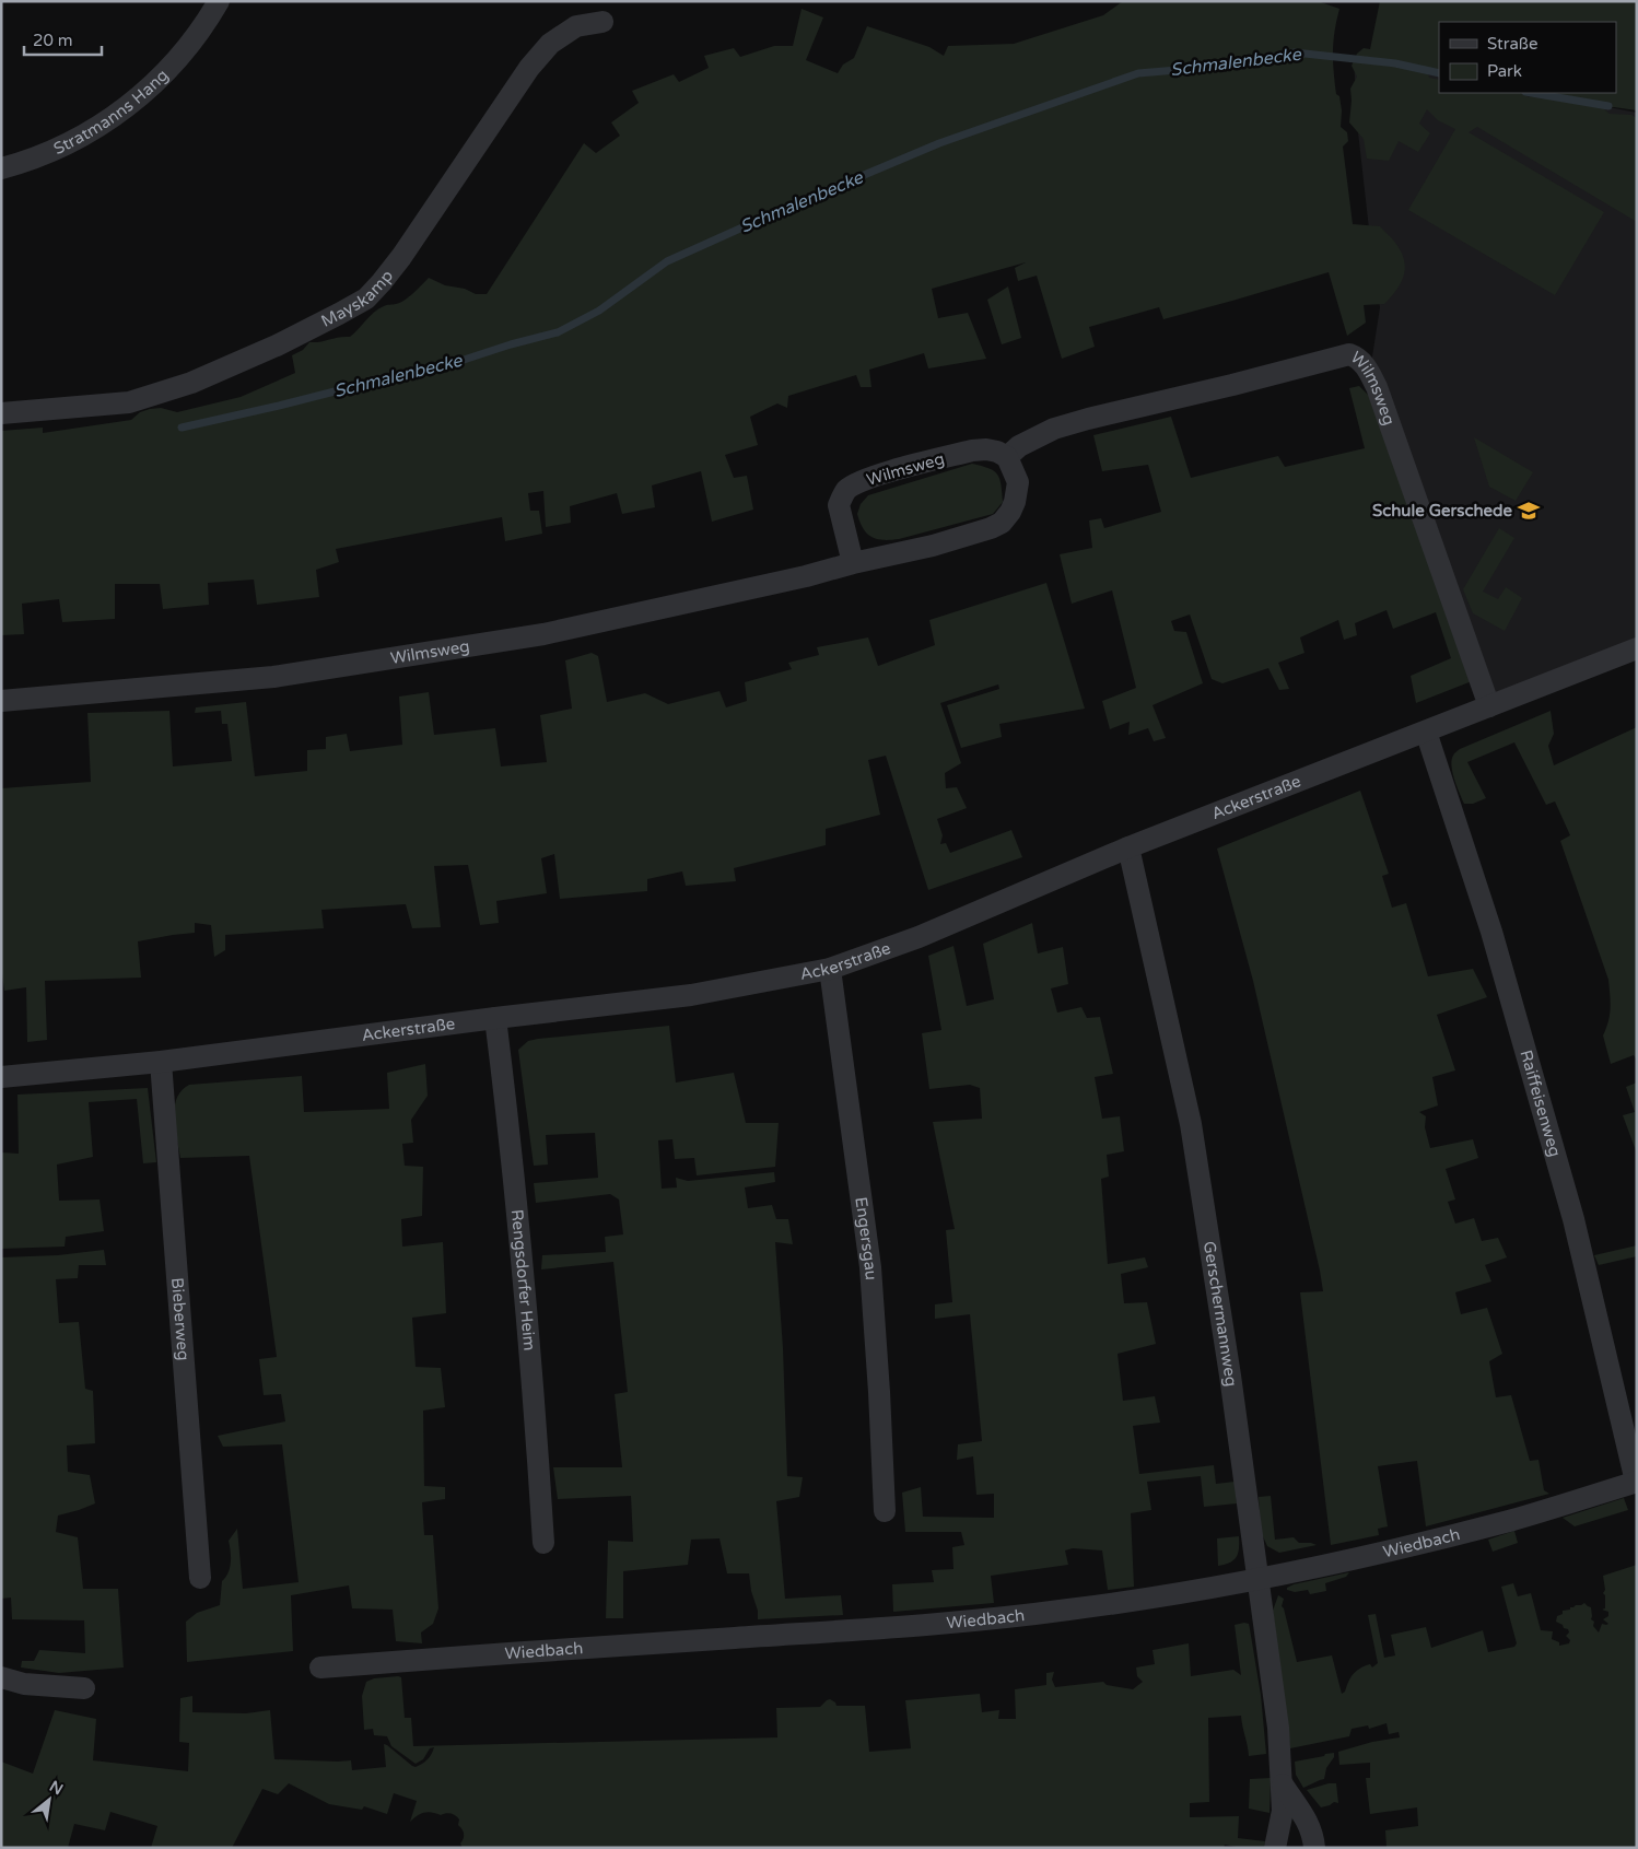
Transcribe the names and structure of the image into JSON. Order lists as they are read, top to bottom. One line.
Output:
{"streets":{"street":["Stratmanns Hang","Mayskamp","Wilmsweg","Ackerstraße","Raiffeisenweg","Engersgau","Rengsdorfer Heim","Gerschermannweg","Bieberweg","Wiedbach"]},"crossings":[["Wilmsweg","Ackerstraße"],["Ackerstraße","Raiffeisenweg"],["Ackerstraße","Engersgau"],["Ackerstraße","Rengsdorfer Heim"],["Ackerstraße","Gerschermannweg"],["Ackerstraße","Bieberweg"],["Raiffeisenweg","Wiedbach"],["Gerschermannweg","Wiedbach"]],"water":["Schmalenbecke"],"places":{"school or university":["Schule Gerschede"]},"legend":["Straße","Park"],"scale_bar":"20 m","north":"top right"}
